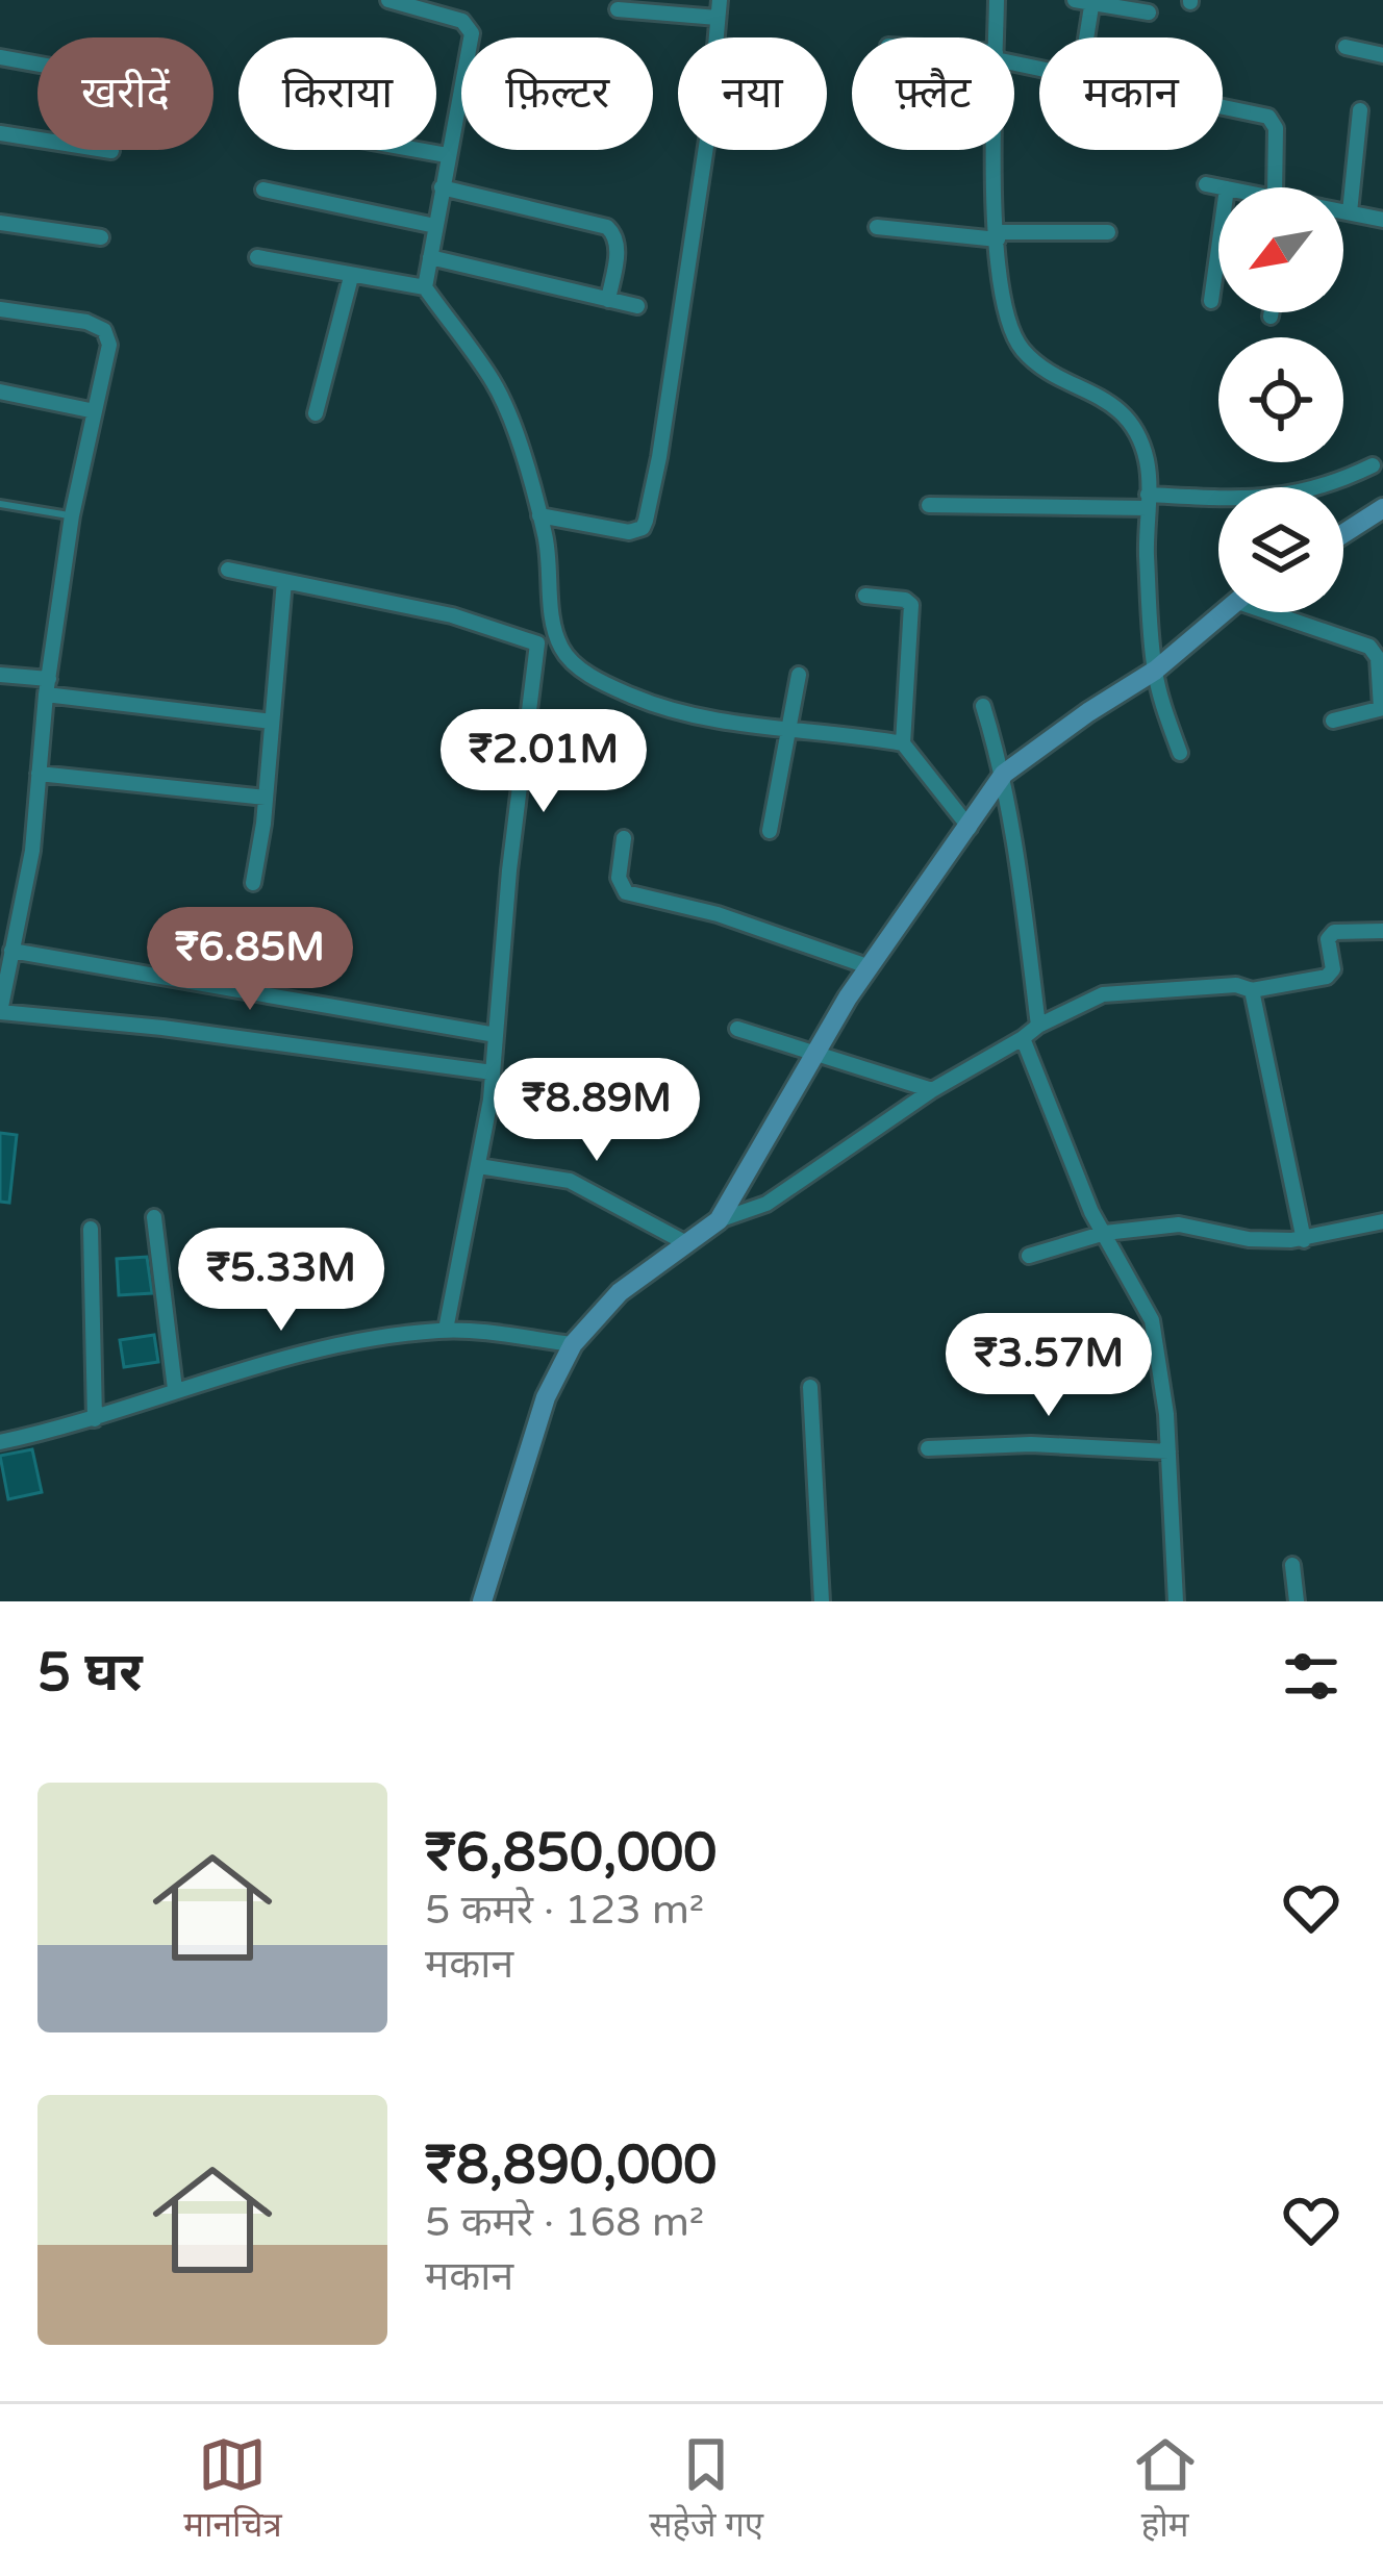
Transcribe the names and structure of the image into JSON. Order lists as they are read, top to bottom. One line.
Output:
{"north":"bottom left","page":{"chip":["खरीदें","किराया","फ़िल्टर","नया","फ़्लैट","मकान"],"price":["₹2.01M","₹6.85M","₹8.89M","₹5.33M","₹3.57M"],"heading":"5 घर","list":[{"name":"₹6,850,000","note":"5 कमरे · 123 m² · मकान"},{"name":"₹8,890,000","note":"5 कमरे · 168 m² · मकान"}],"tabs":["मानचित्र","सहेजे गए","होम"]}}
